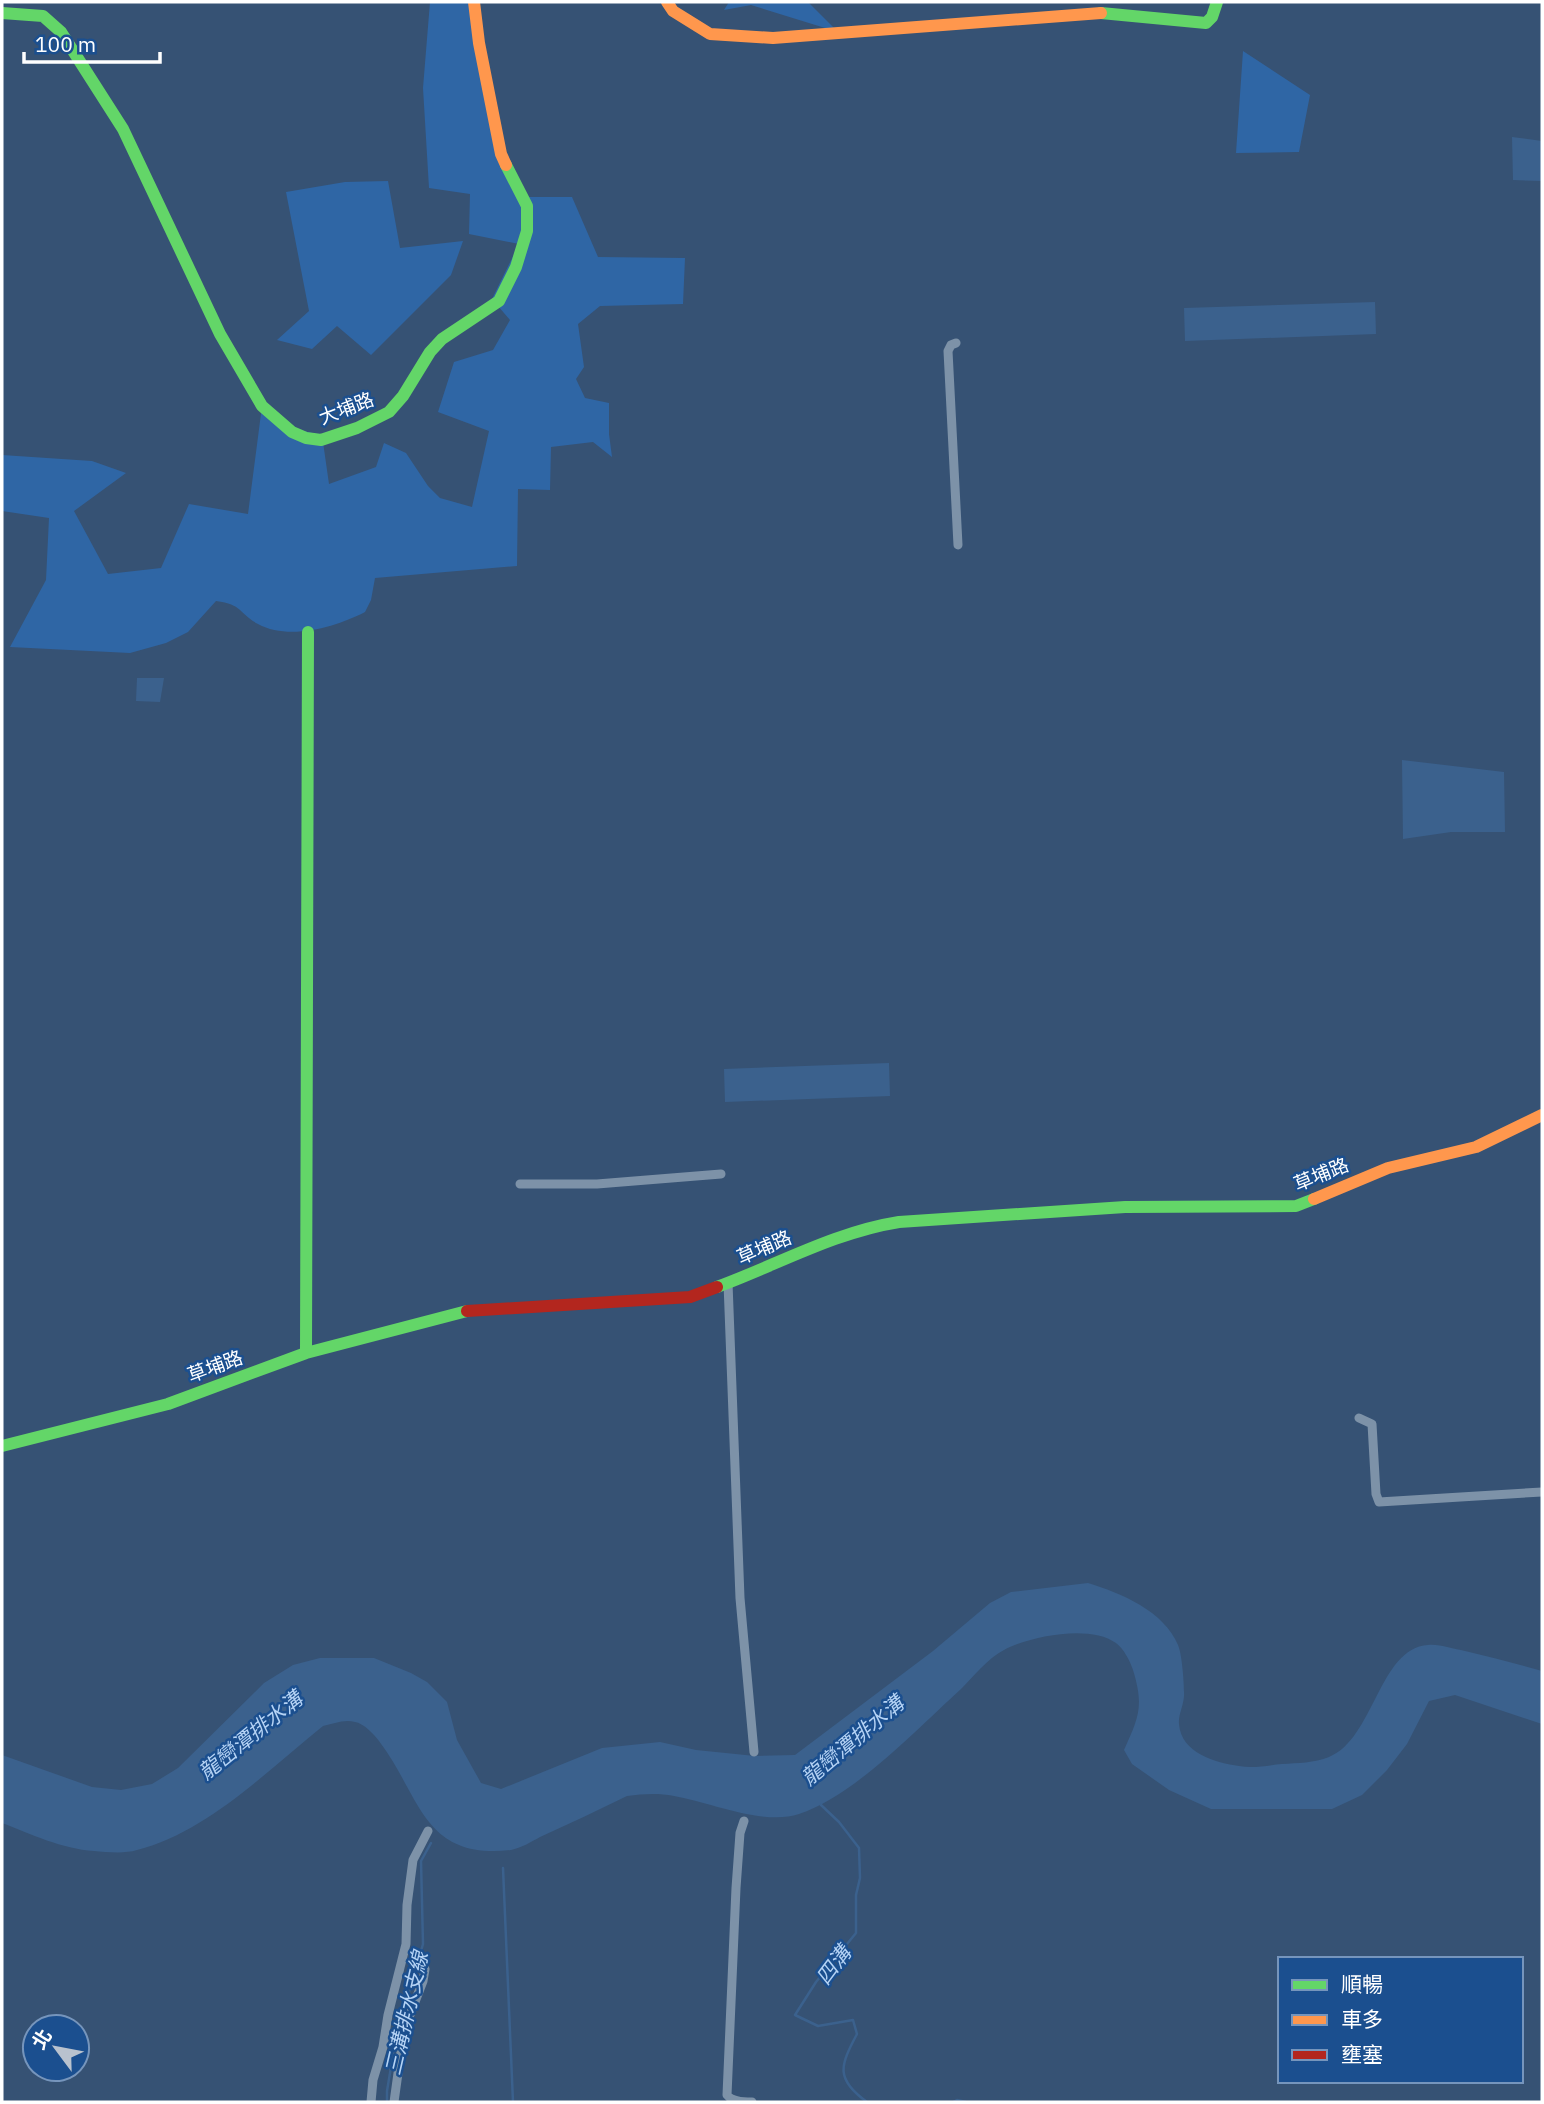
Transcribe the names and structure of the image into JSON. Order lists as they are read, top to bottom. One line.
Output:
{"streets":{"street":["大埔路","草埔路"]},"water":["龍巒潭排水溝","四溝","三溝排水支線"],"legend":["順暢","車多","壅塞"],"scale_bar":"100 m","north":"top left"}
